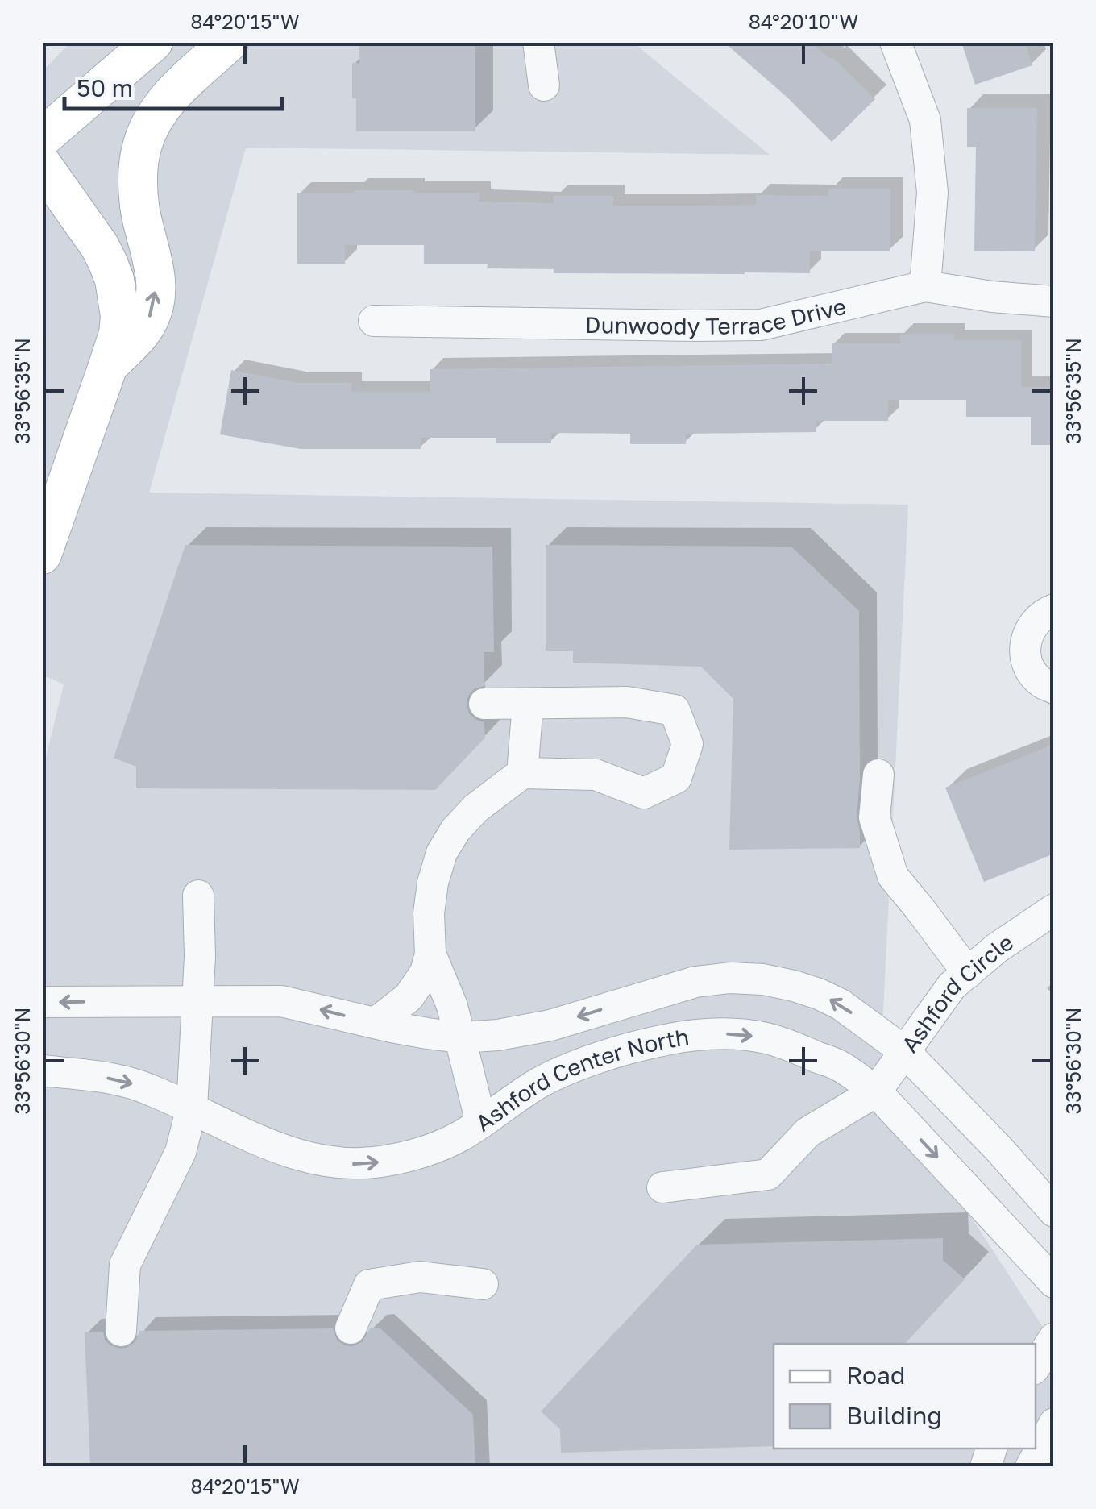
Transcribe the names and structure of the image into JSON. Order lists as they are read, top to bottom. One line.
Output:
{"streets":{"street":["Dunwoody Terrace Drive","Ashford Circle","Ashford Center North"]},"crossings":[["Ashford Circle","Ashford Center North"]],"legend":["Road","Building"],"scale_bar":"50 m","coordinates":["84°20'15\"W","84°20'10\"W","33°56'35\"N","33°56'30\"N"]}
